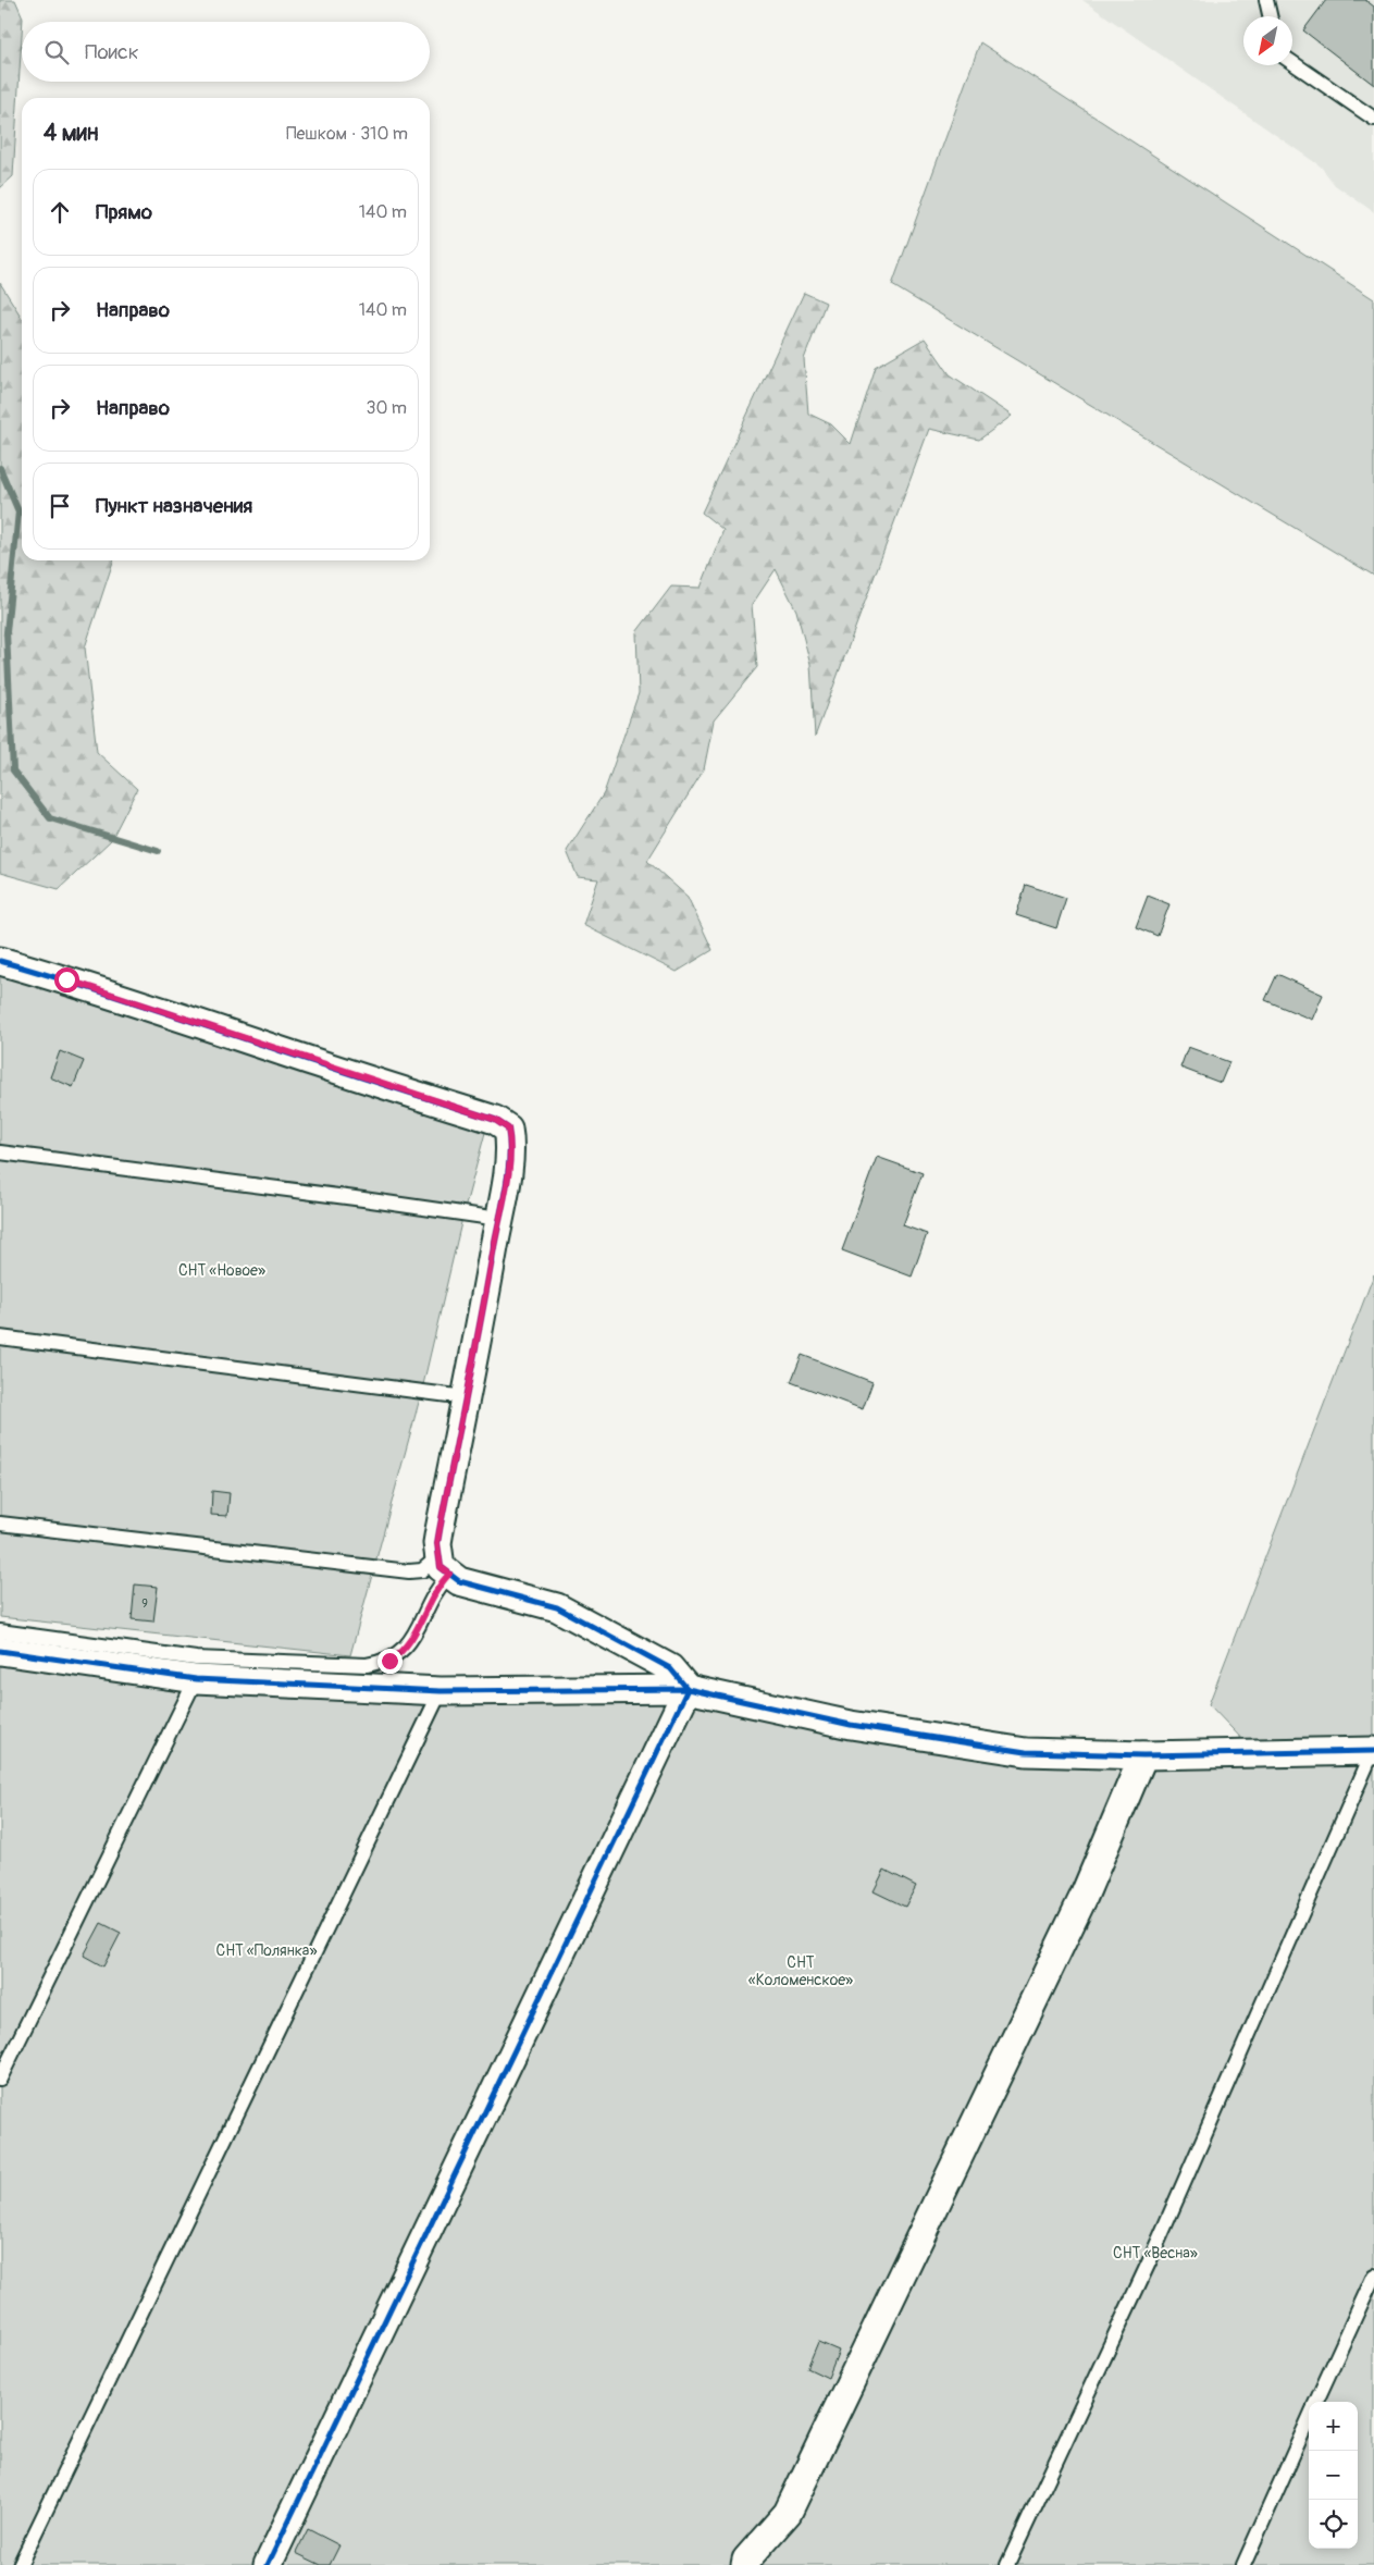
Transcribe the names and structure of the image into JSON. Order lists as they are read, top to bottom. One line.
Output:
{"parks":["СНТ «Новое»","СНТ «Полянка»","СНТ «Коломенское»","СНТ «Весна»"],"house_numbers":["9"],"north":"bottom left","page":{"search":"Поиск","heading":["4 мин","Пешком · 310 m"],"list":[["Прямо","140 m"],["Направо","140 m"],["Направо","30 m"],"Пункт назначения"],"map_buttons":["+","−"]}}
